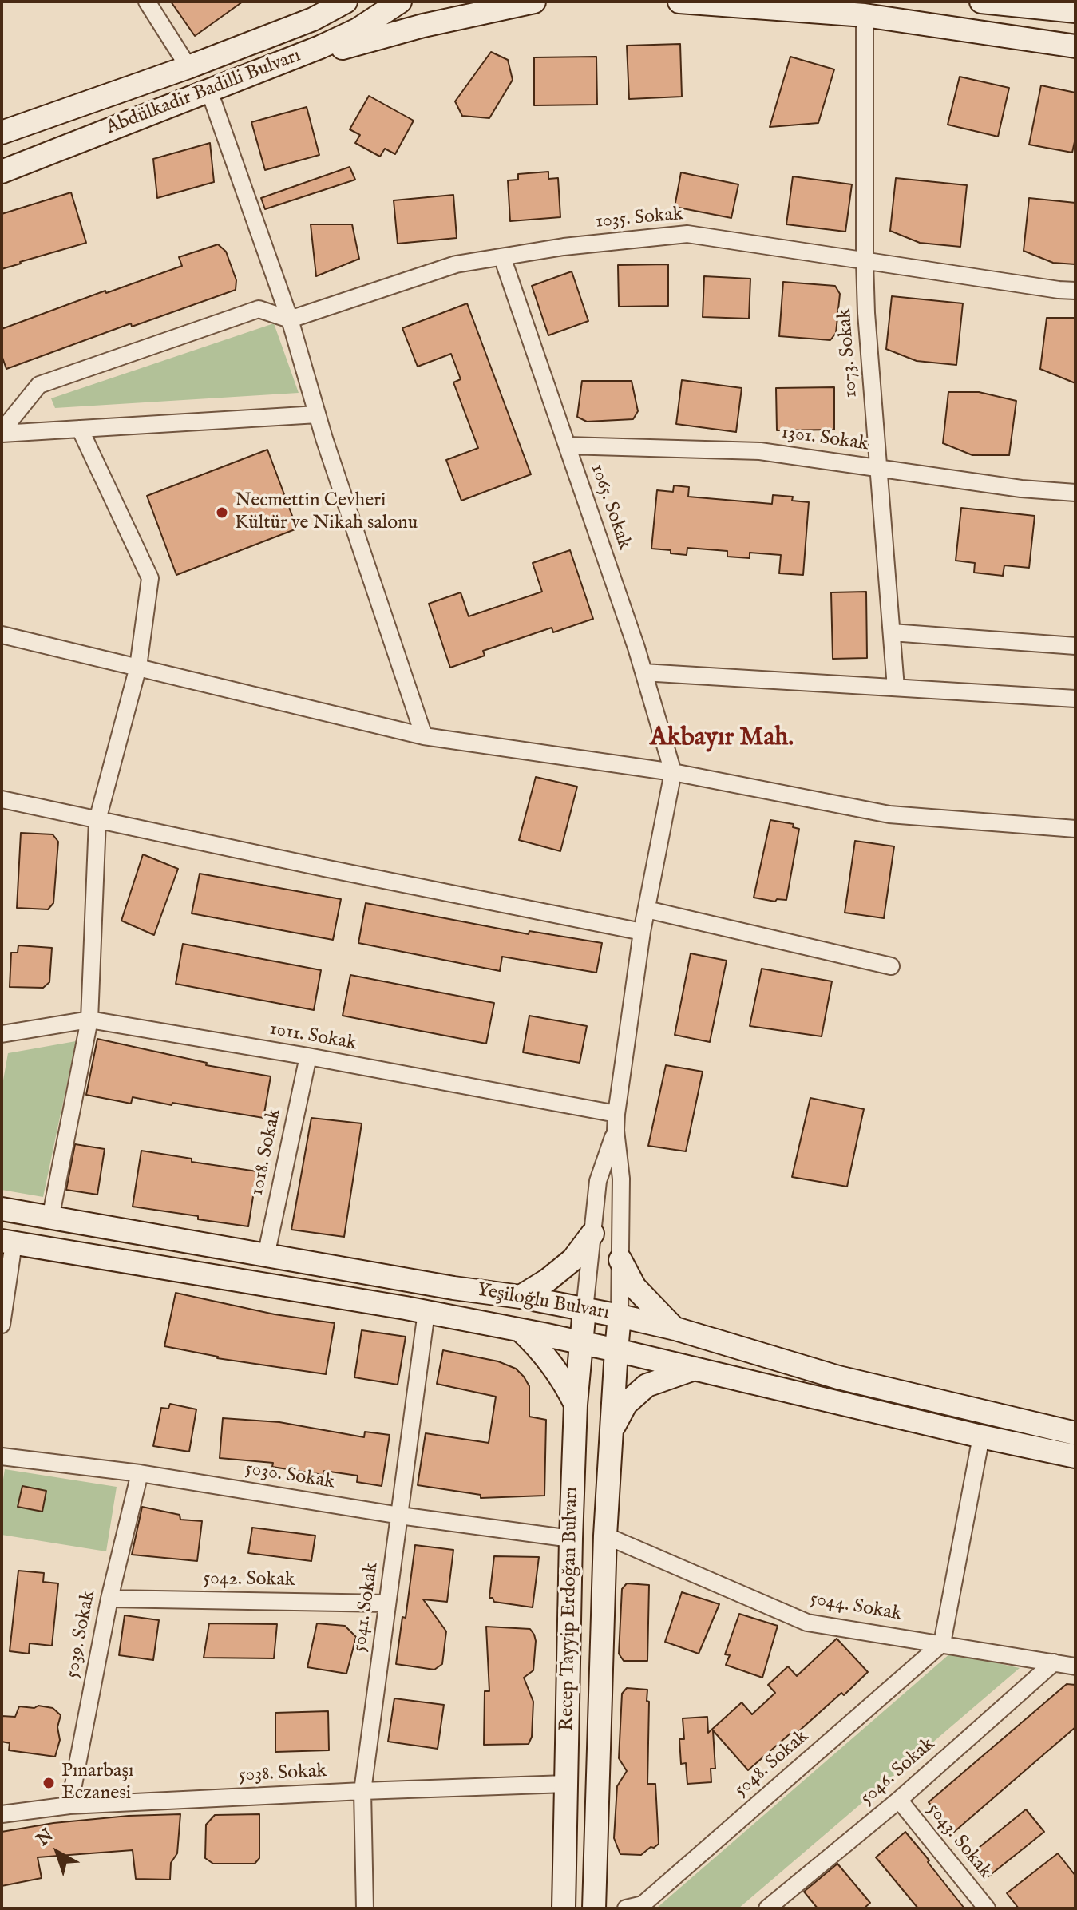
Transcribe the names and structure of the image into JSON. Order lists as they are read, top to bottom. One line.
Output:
{"streets":{"main road":["Abdülkadir Badilli Bulvarı","Yeşiloğlu Bulvarı","Recep Tayyip Erdoğan Bulvarı"],"street":["1035. Sokak","1073. Sokak","1301. Sokak","1065. Sokak","1011. Sokak","1018. Sokak","5030. Sokak","5042. Sokak","5041. Sokak","5044. Sokak","5039. Sokak","5048. Sokak","5046. Sokak","5038. Sokak","5043. Sokak"]},"crossings":[["1035. Sokak","1073. Sokak"],["1035. Sokak","1065. Sokak"],["1073. Sokak","1301. Sokak"],["1301. Sokak","1065. Sokak"],["1011. Sokak","1018. Sokak"],["1018. Sokak","Yeşiloğlu Bulvarı"],["Yeşiloğlu Bulvarı","5041. Sokak"],["Yeşiloğlu Bulvarı","Recep Tayyip Erdoğan Bulvarı"],["5030. Sokak","5041. Sokak"],["5030. Sokak","Recep Tayyip Erdoğan Bulvarı"],["5030. Sokak","5039. Sokak"],["5042. Sokak","5041. Sokak"],["5042. Sokak","5039. Sokak"],["5041. Sokak","5038. Sokak"],["5044. Sokak","Recep Tayyip Erdoğan Bulvarı"],["5044. Sokak","5048. Sokak"],["5044. Sokak","5046. Sokak"],["Recep Tayyip Erdoğan Bulvarı","5038. Sokak"],["5039. Sokak","5038. Sokak"],["5046. Sokak","5043. Sokak"]],"districts":["Akbayır Mah."],"places":["Necmettin Cevheri Kültür ve Nikah salonu","Pınarbaşı Eczanesi"],"north":"top left"}
